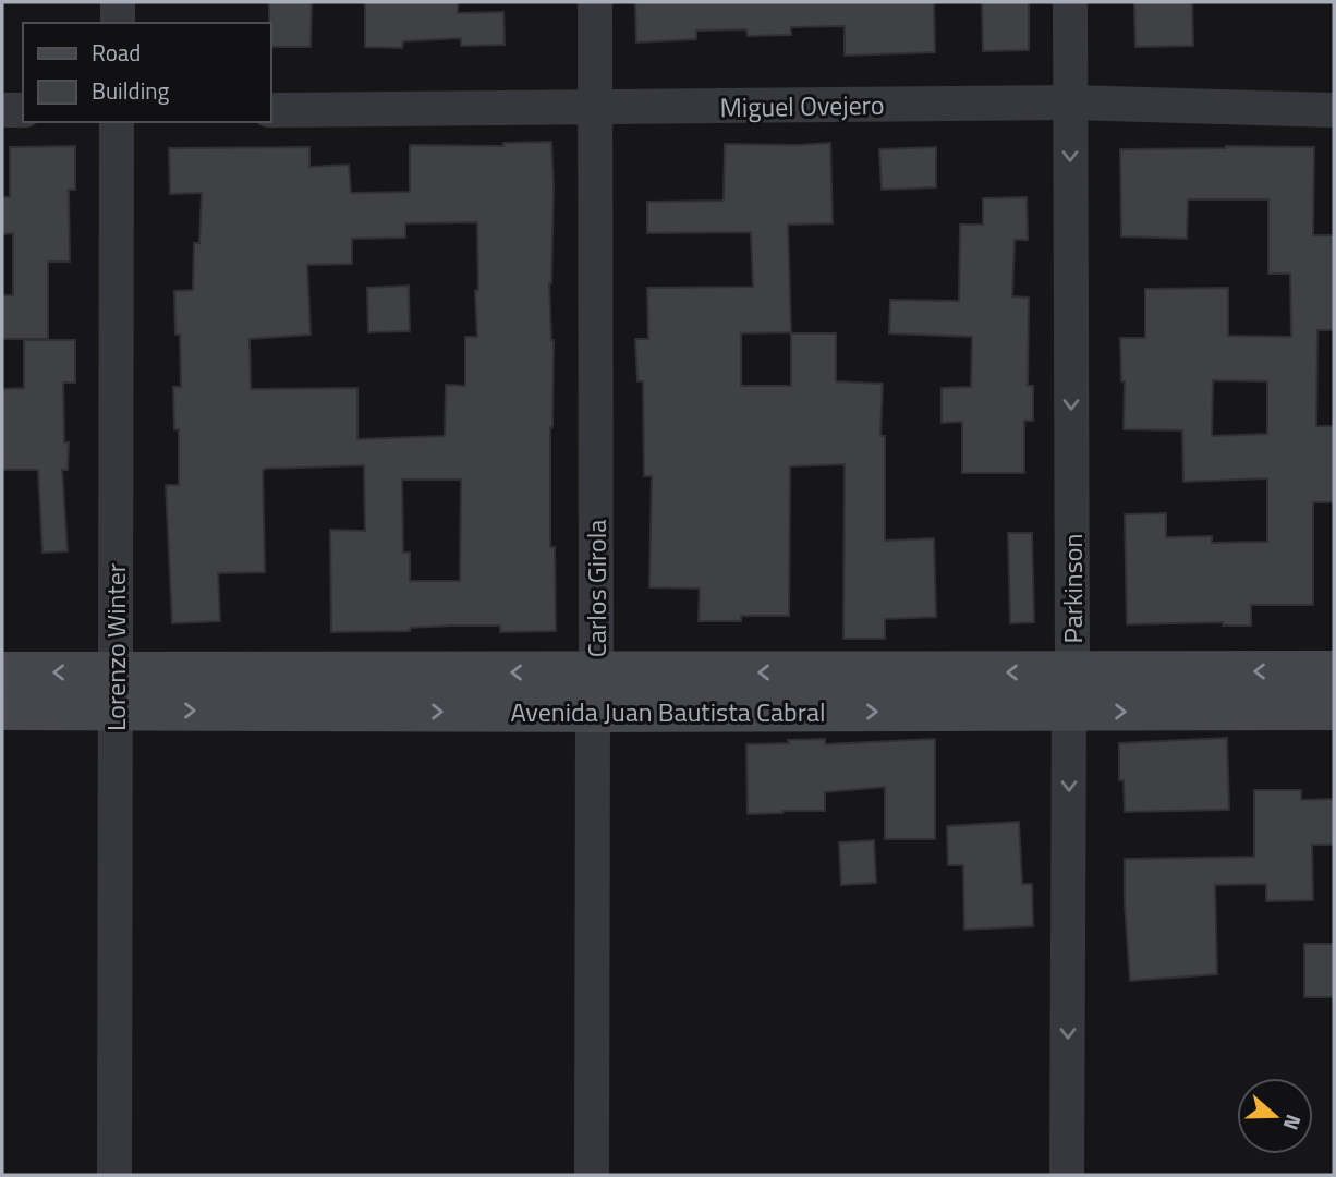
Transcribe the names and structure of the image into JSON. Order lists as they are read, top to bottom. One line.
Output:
{"streets":{"main road":["Avenida Juan Bautista Cabral"],"street":["Miguel Ovejero","Carlos Girola","Parkinson","Lorenzo Winter"]},"crossings":[["Miguel Ovejero","Carlos Girola"],["Miguel Ovejero","Parkinson"],["Carlos Girola","Avenida Juan Bautista Cabral"],["Parkinson","Avenida Juan Bautista Cabral"],["Lorenzo Winter","Avenida Juan Bautista Cabral"]],"one_way":["Parkinson"],"legend":["Road","Building"],"north":"right"}
